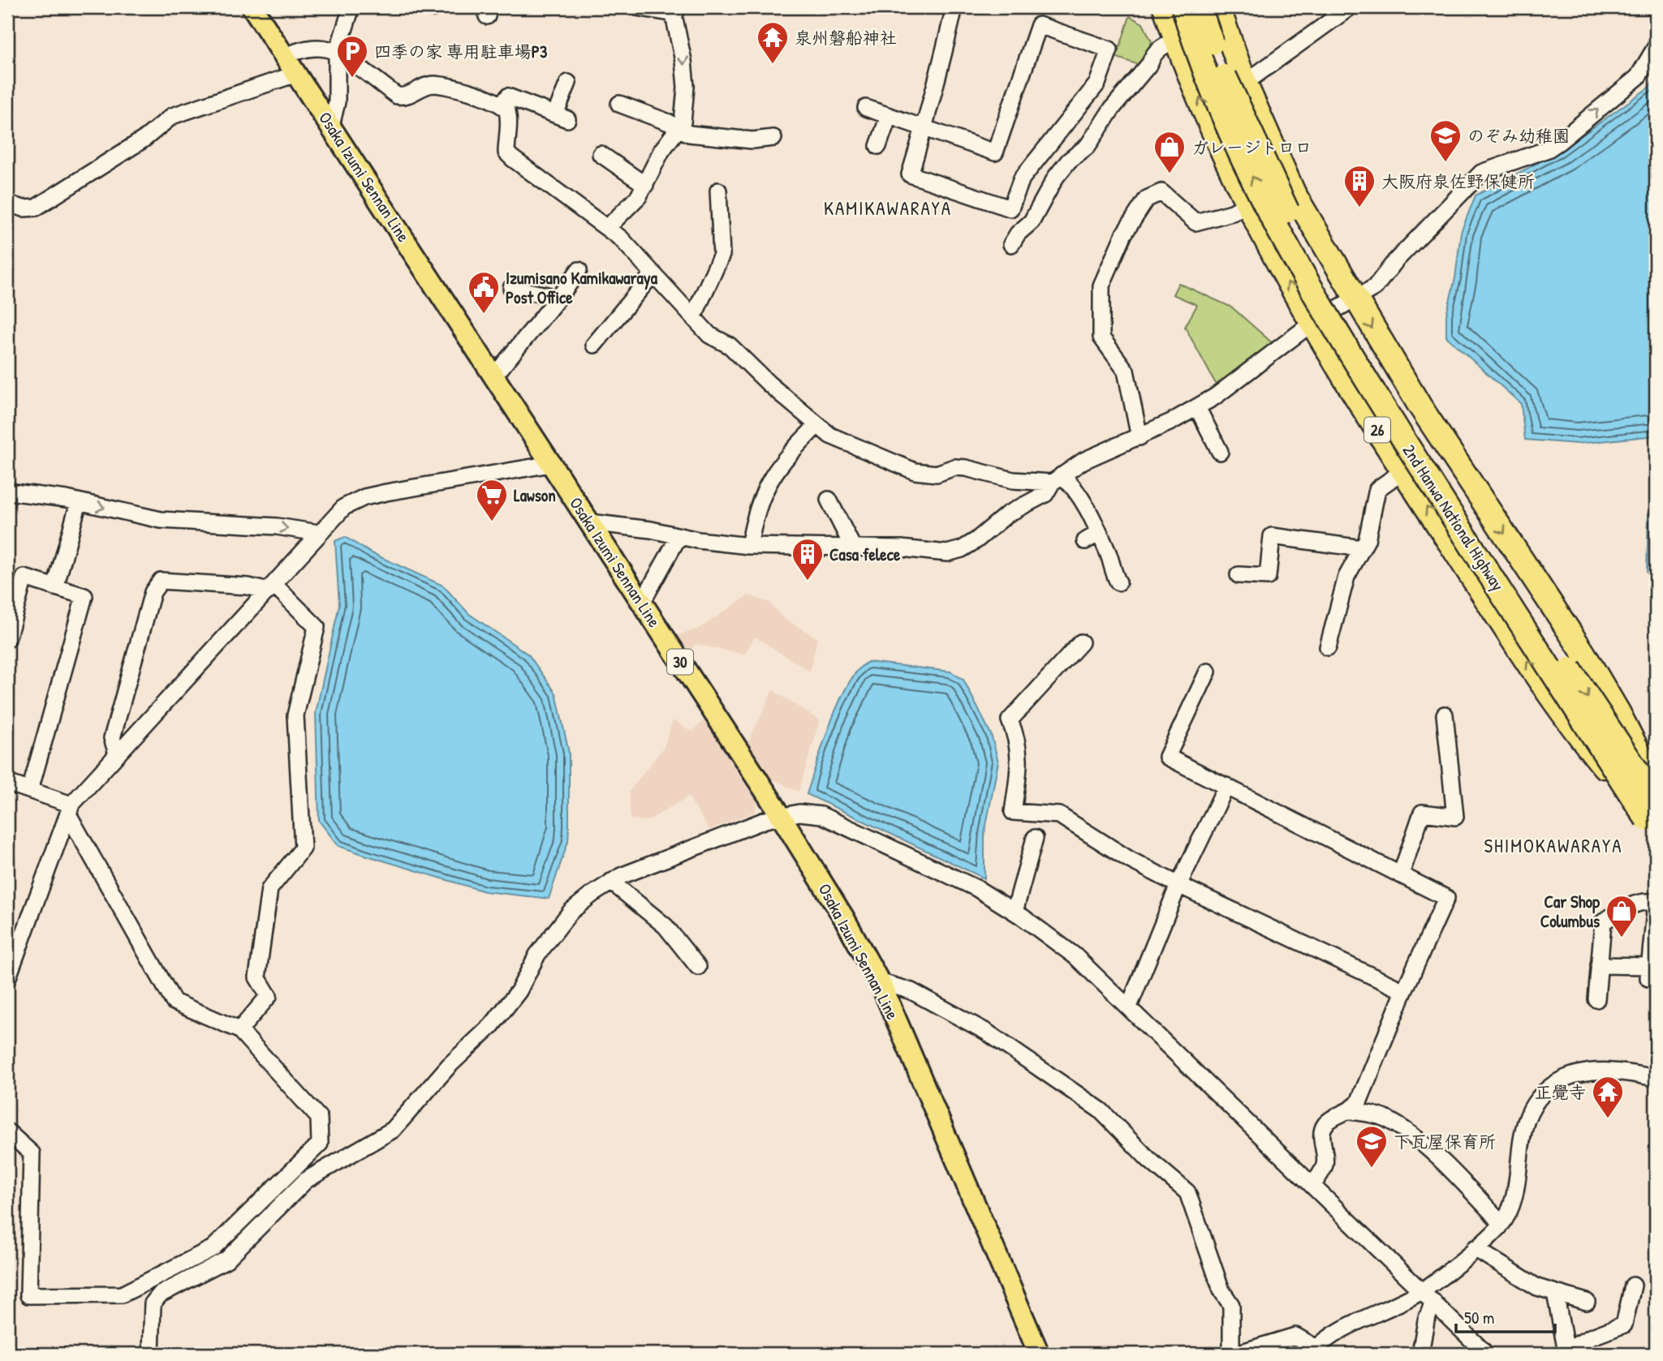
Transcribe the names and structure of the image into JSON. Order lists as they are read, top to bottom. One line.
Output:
{"streets":{"highway":["26","2nd Hanwa National Highway"],"main road":["Osaka Izumi Sennan Line","30"]},"crossings":[["26","2nd Hanwa National Highway"]],"districts":["KAMIKAWARAYA","SHIMOKAWARAYA"],"places":{"temple":["泉州磐船神社","正覺寺"],"parking":["四季の家 専用駐車場P3"],"school or university":["のぞみ幼稚園","下瓦屋保育所"],"shop":["ガレージトロロ","Car Shop Columbus"],"building":["大阪府泉佐野保健所","Casa felece"],"public building":["Izumisano Kamikawaraya Post Office"],"supermarket":["Lawson"]},"scale_bar":"50 m"}
